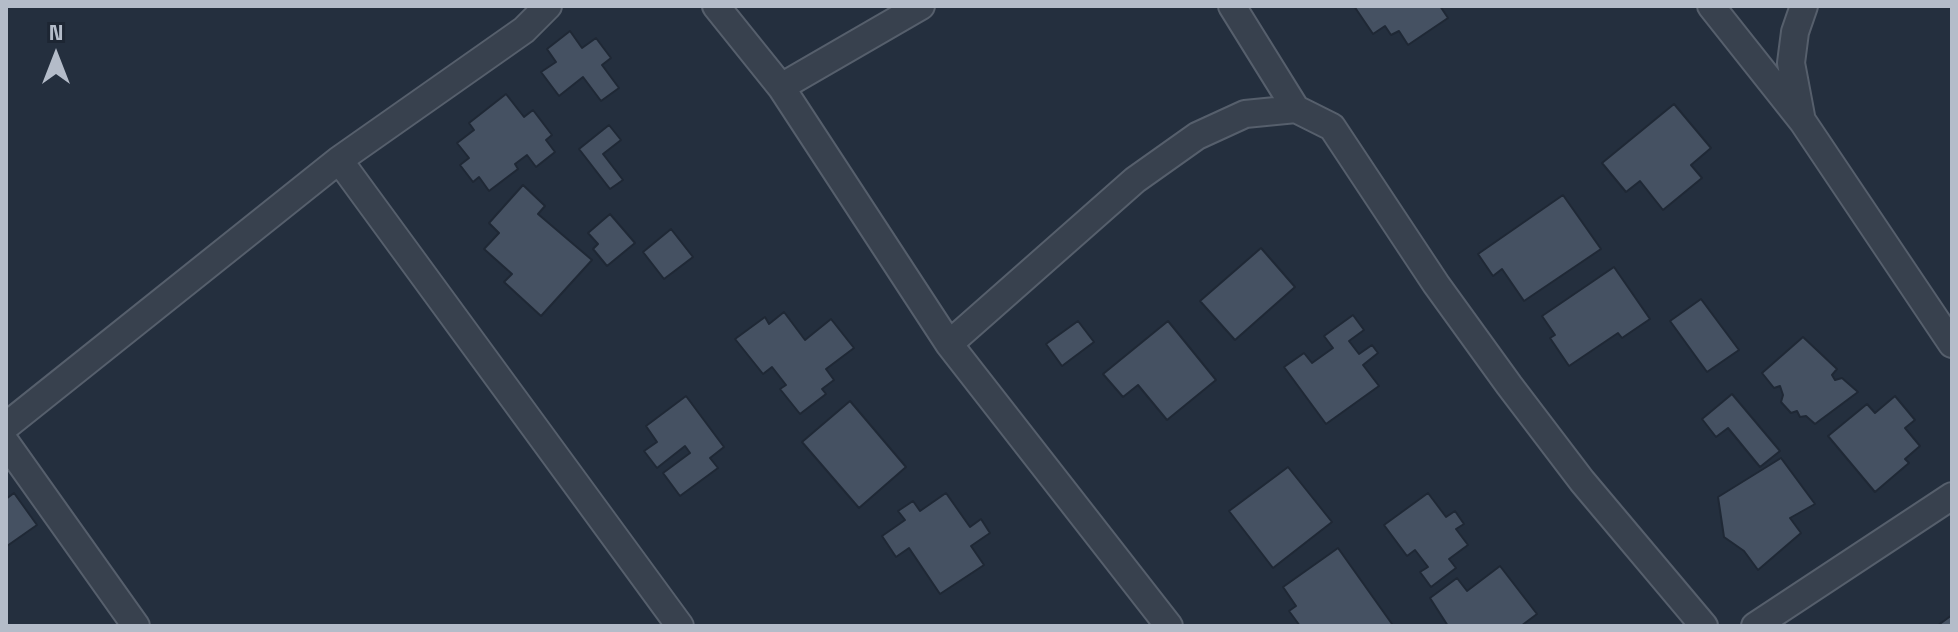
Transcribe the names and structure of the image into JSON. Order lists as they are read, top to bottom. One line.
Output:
{"north":"top"}
